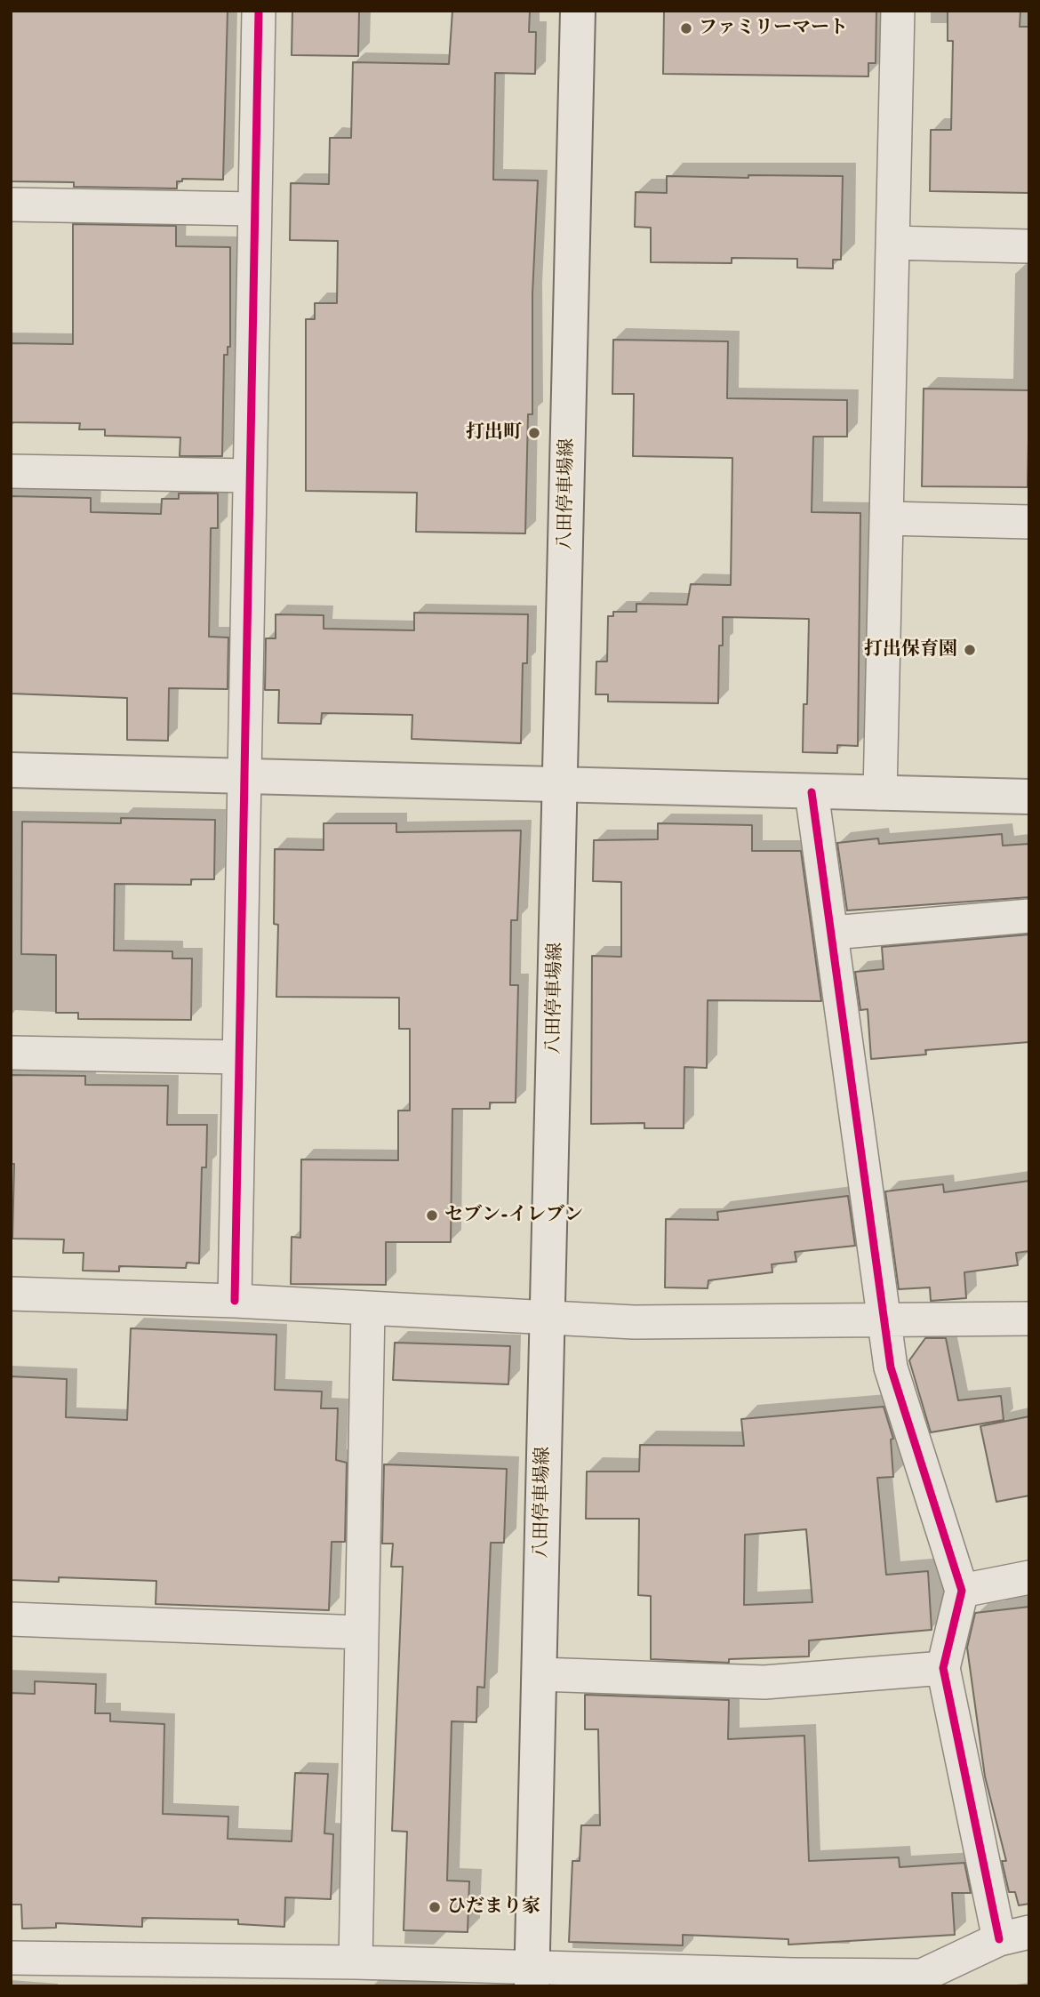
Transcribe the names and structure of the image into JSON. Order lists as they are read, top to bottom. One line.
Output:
{"streets":{"main road":["八田停車場線"]},"places":["ファミリーマート","打出町","打出保育園","セブン-イレブン","ひだまり家"]}
